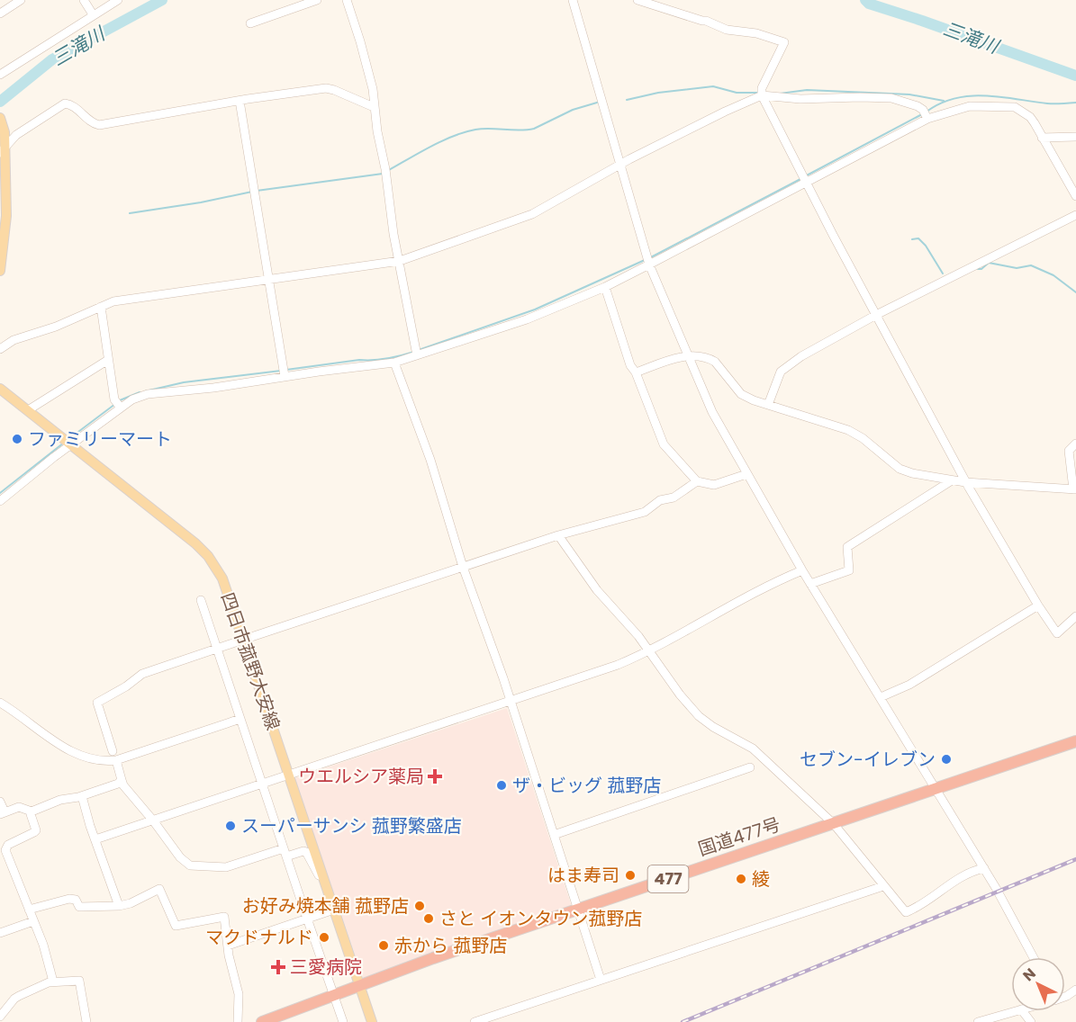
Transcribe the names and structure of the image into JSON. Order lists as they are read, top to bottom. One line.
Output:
{"streets":{"highway":["国道477号","477"],"main road":["四日市菰野大安線"]},"crossings":[["四日市菰野大安線","国道477号"]],"water":["三滝川"],"places":{"other":["ファミリーマート","セブン-イレブン","ザ・ビッグ 菰野店","スーパーサンシ 菰野繁盛店","はま寿司","綾","お好み焼本舗 菰野店","さと イオンタウン菰野店","マクドナルド","赤から 菰野店"],"health":["ウエルシア薬局","三愛病院"]},"north":"top left"}
